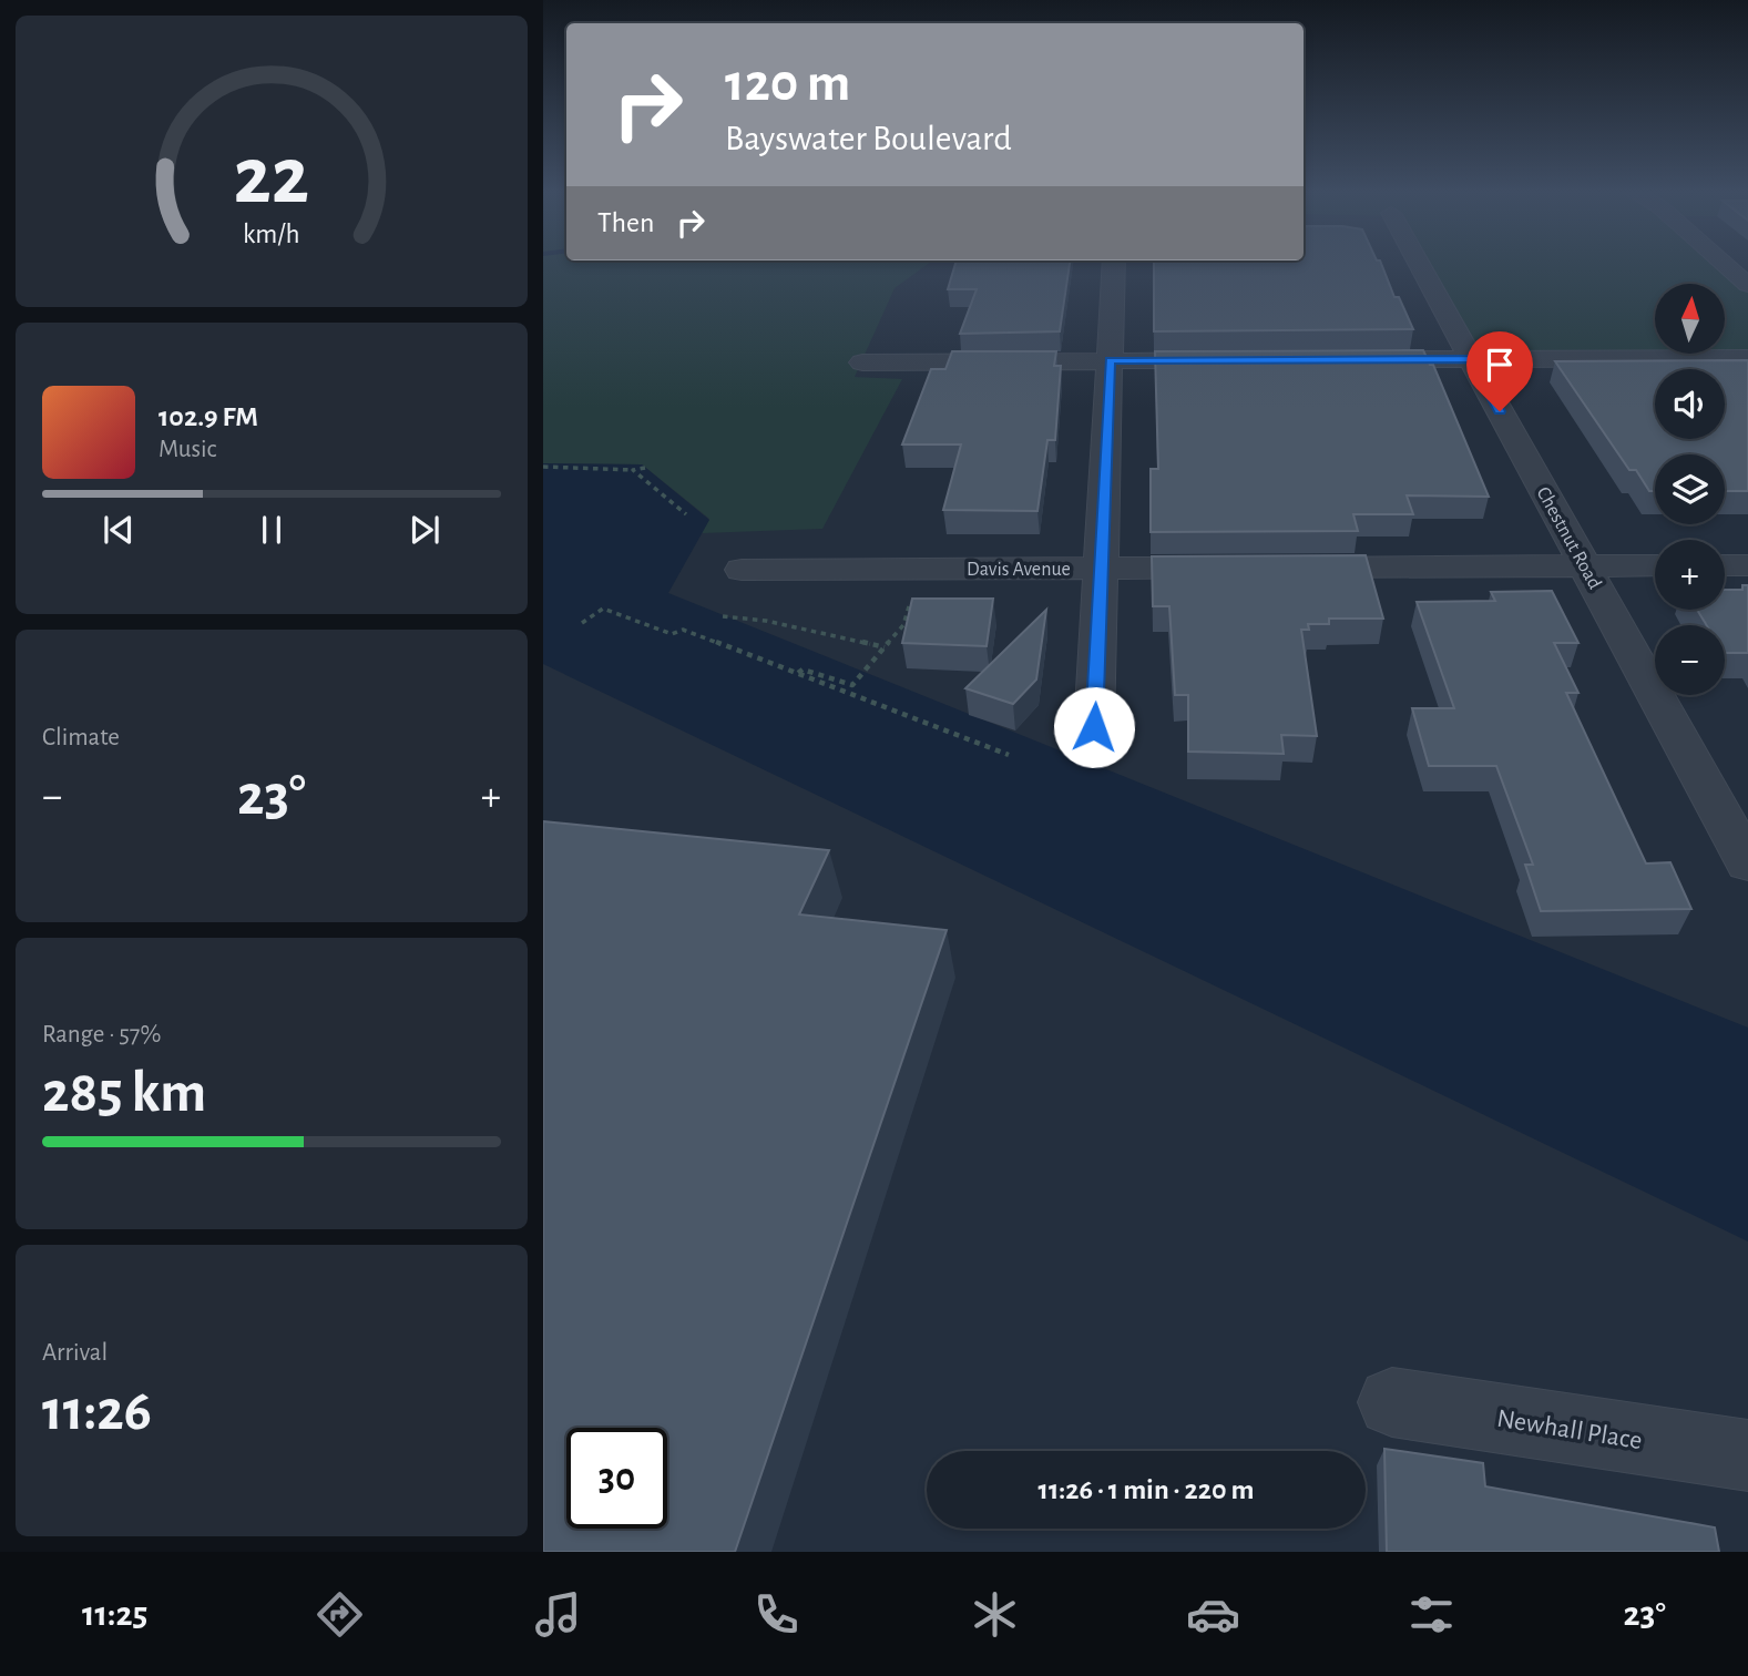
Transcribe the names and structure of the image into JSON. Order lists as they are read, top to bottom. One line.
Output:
{"streets":{"street":["Chestnut Road","Davis Avenue","Newhall Place"]},"north":"top","page":{"turn":["120 m","Bayswater Boulevard"],"then":"Then","map_buttons":["+","−"],"song":["102.9 FM","Music"],"tile":["Climate",["Range · 57%","285 km"],["Arrival","11:26"]],"heat":["−","23°","+"],"limit":"30","trip":"11:26 · 1 min · 220 m","tabs":["11:25","23°"],"gauge":["22","km/h"]}}
